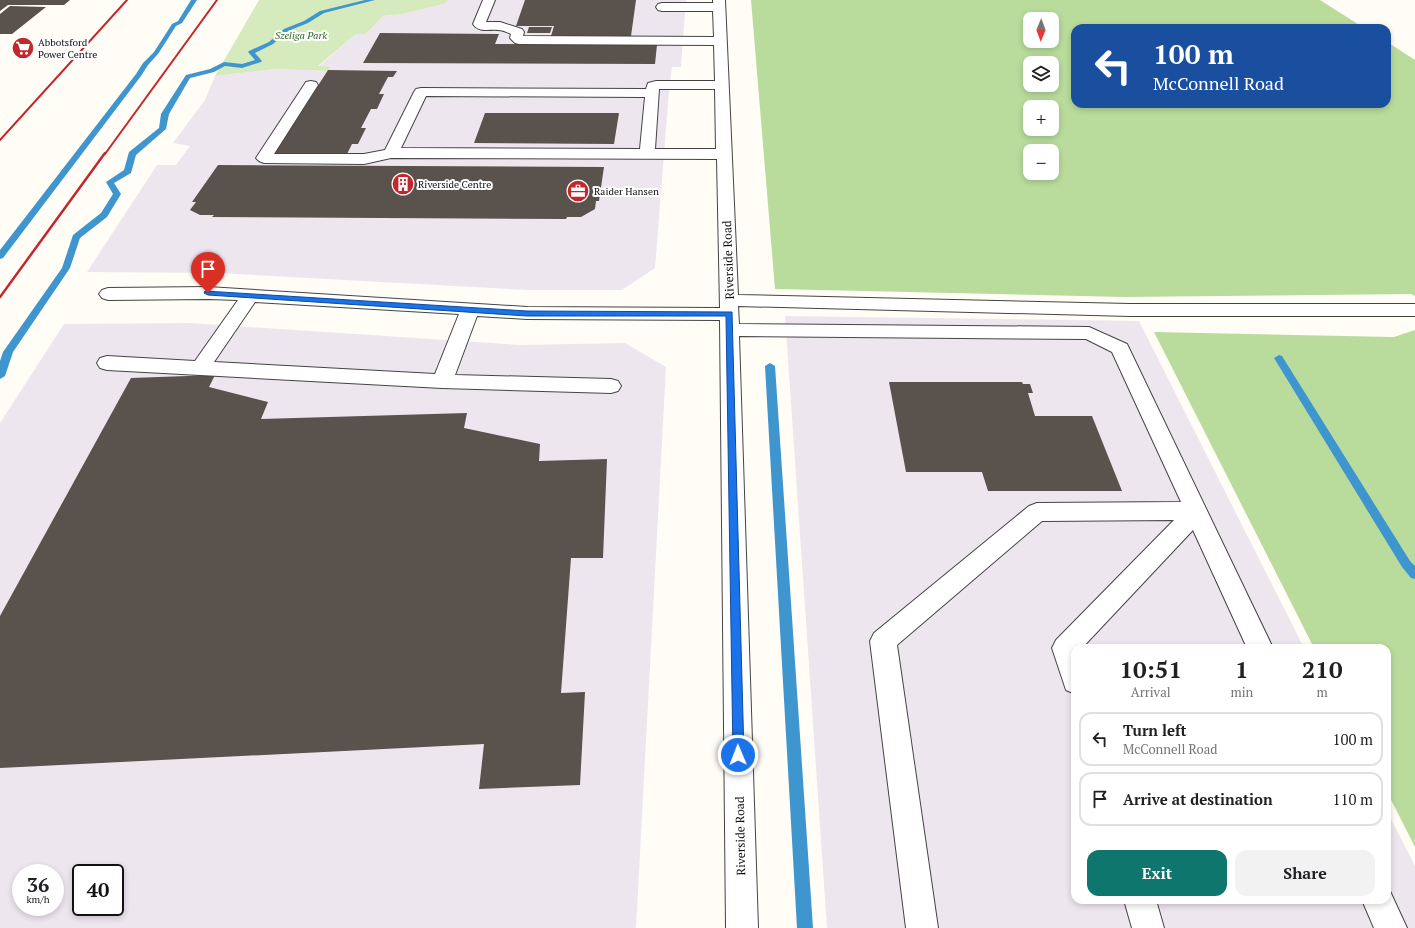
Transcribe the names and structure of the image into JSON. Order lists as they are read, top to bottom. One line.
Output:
{"streets":{"street":["Riverside Road"]},"parks":["Szeliga Park"],"places":{"supermarket":["Abbotsford Power Centre"],"building":["Riverside Centre"],"office":["Raider Hansen"]},"north":"bottom","page":{"map_buttons":["+","−"],"turn":["100 m","McConnell Road"],"eta":["10:51","Arrival","1","min","210","m"],"list":[{"name":"Turn left","note":"McConnell Road","value":"100 m"},{"name":"Arrive at destination","value":"110 m"}],"buttons":["Exit","Share"],"speed":"36 km/h","limit":"40"}}
